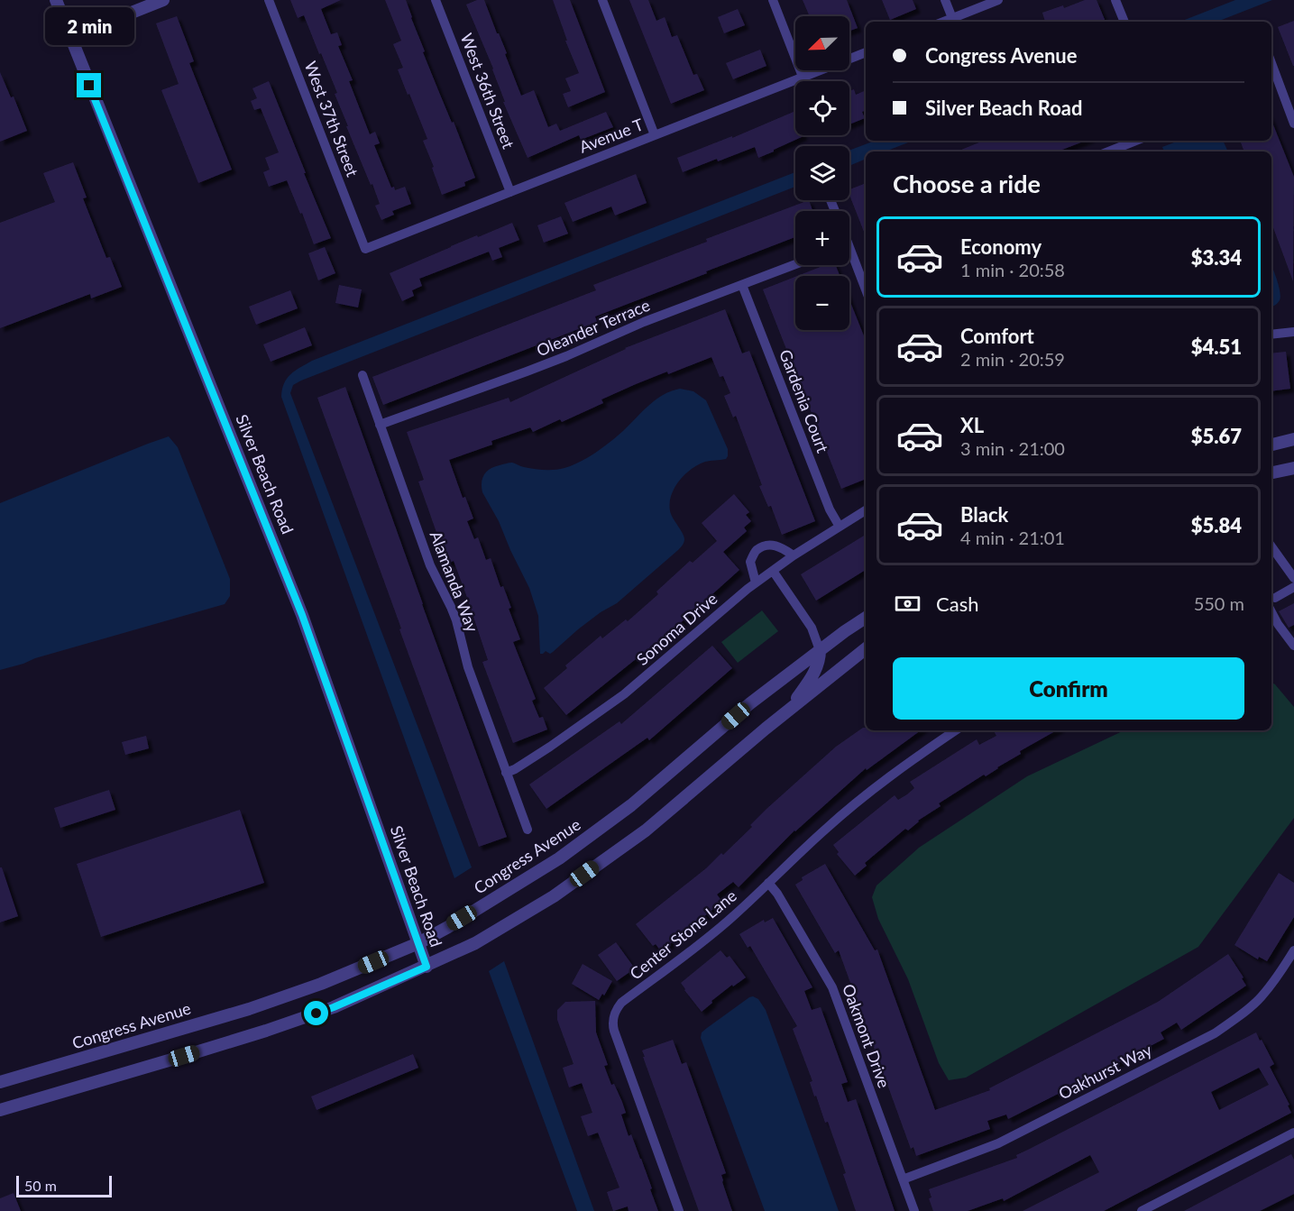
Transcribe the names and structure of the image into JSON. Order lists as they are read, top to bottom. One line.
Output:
{"streets":{"street":["West 36th Street","West 37th Street","Avenue T","Oleander Terrace","Gardenia Court","Silver Beach Road","Alamanda Way","Sonoma Drive","Congress Avenue","Center Stone Lane","Oakmont Drive","Oakhurst Way"]},"crossings":[["West 36th Street","Avenue T"],["West 37th Street","Avenue T"],["Oleander Terrace","Gardenia Court"],["Oleander Terrace","Alamanda Way"],["Gardenia Court","Sonoma Drive"],["Silver Beach Road","Congress Avenue"],["Alamanda Way","Sonoma Drive"],["Center Stone Lane","Oakmont Drive"],["Oakmont Drive","Oakhurst Way"]],"scale_bar":"50 m","north":"bottom left","page":{"bubble":"2 min","map_buttons":["+","−"],"banner":["Congress Avenue","Silver Beach Road"],"heading":"Choose a ride","list":[{"name":"Economy","note":"1 min · 20:58","value":"$3.34"},{"name":"Comfort","note":"2 min · 20:59","value":"$4.51"},{"name":"XL","note":"3 min · 21:00","value":"$5.67"},{"name":"Black","note":"4 min · 21:01","value":"$5.84"}],"pay":["Cash","550 m"],"buttons":"Confirm","scale":"50 m"}}
